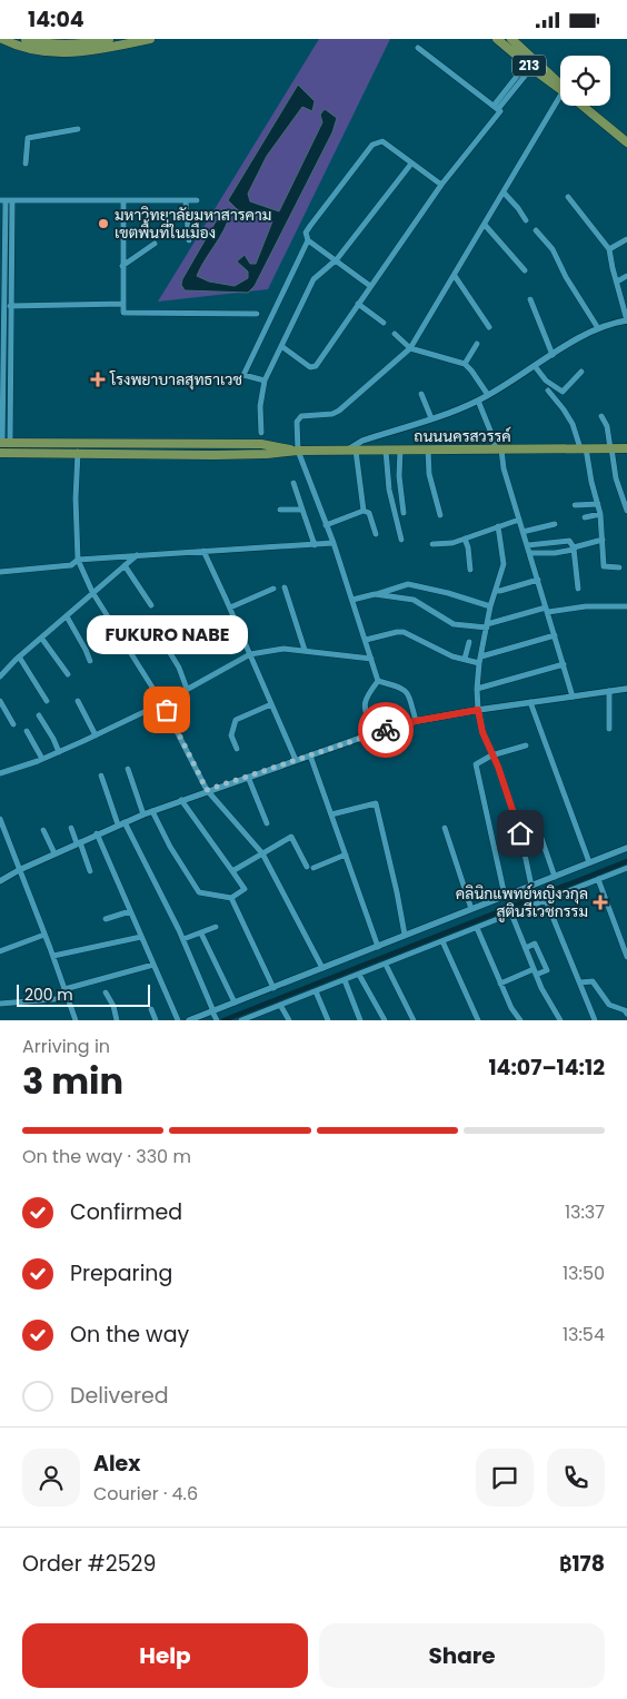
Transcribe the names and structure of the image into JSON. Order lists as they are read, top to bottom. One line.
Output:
{"streets":{"main road":["213","ถนนนครสวรรค์"]},"places":{"other":["มหาวิทยาลัยมหาสารคาม เขตพื้นที่ในเมือง","FUKURO NABE"],"health":["โรงพยาบาลสุทธาเวช","คลินิกแพทย์หญิงวกุล สูตินรีเวชกรรม"]},"scale_bar":"200 m","page":{"status":"14:04","bubble":"FUKURO NABE","scale":"200 m","heading":["3 min","Arriving in","14:07–14:12"],"panel":["Alex","Courier · 4.6","Order #2529","฿178"],"bar":"On the way · 330 m","list":[["Confirmed","13:37"],["Preparing","13:50"],["On the way","13:54"],"Delivered"],"buttons":["Help","Share"]}}
